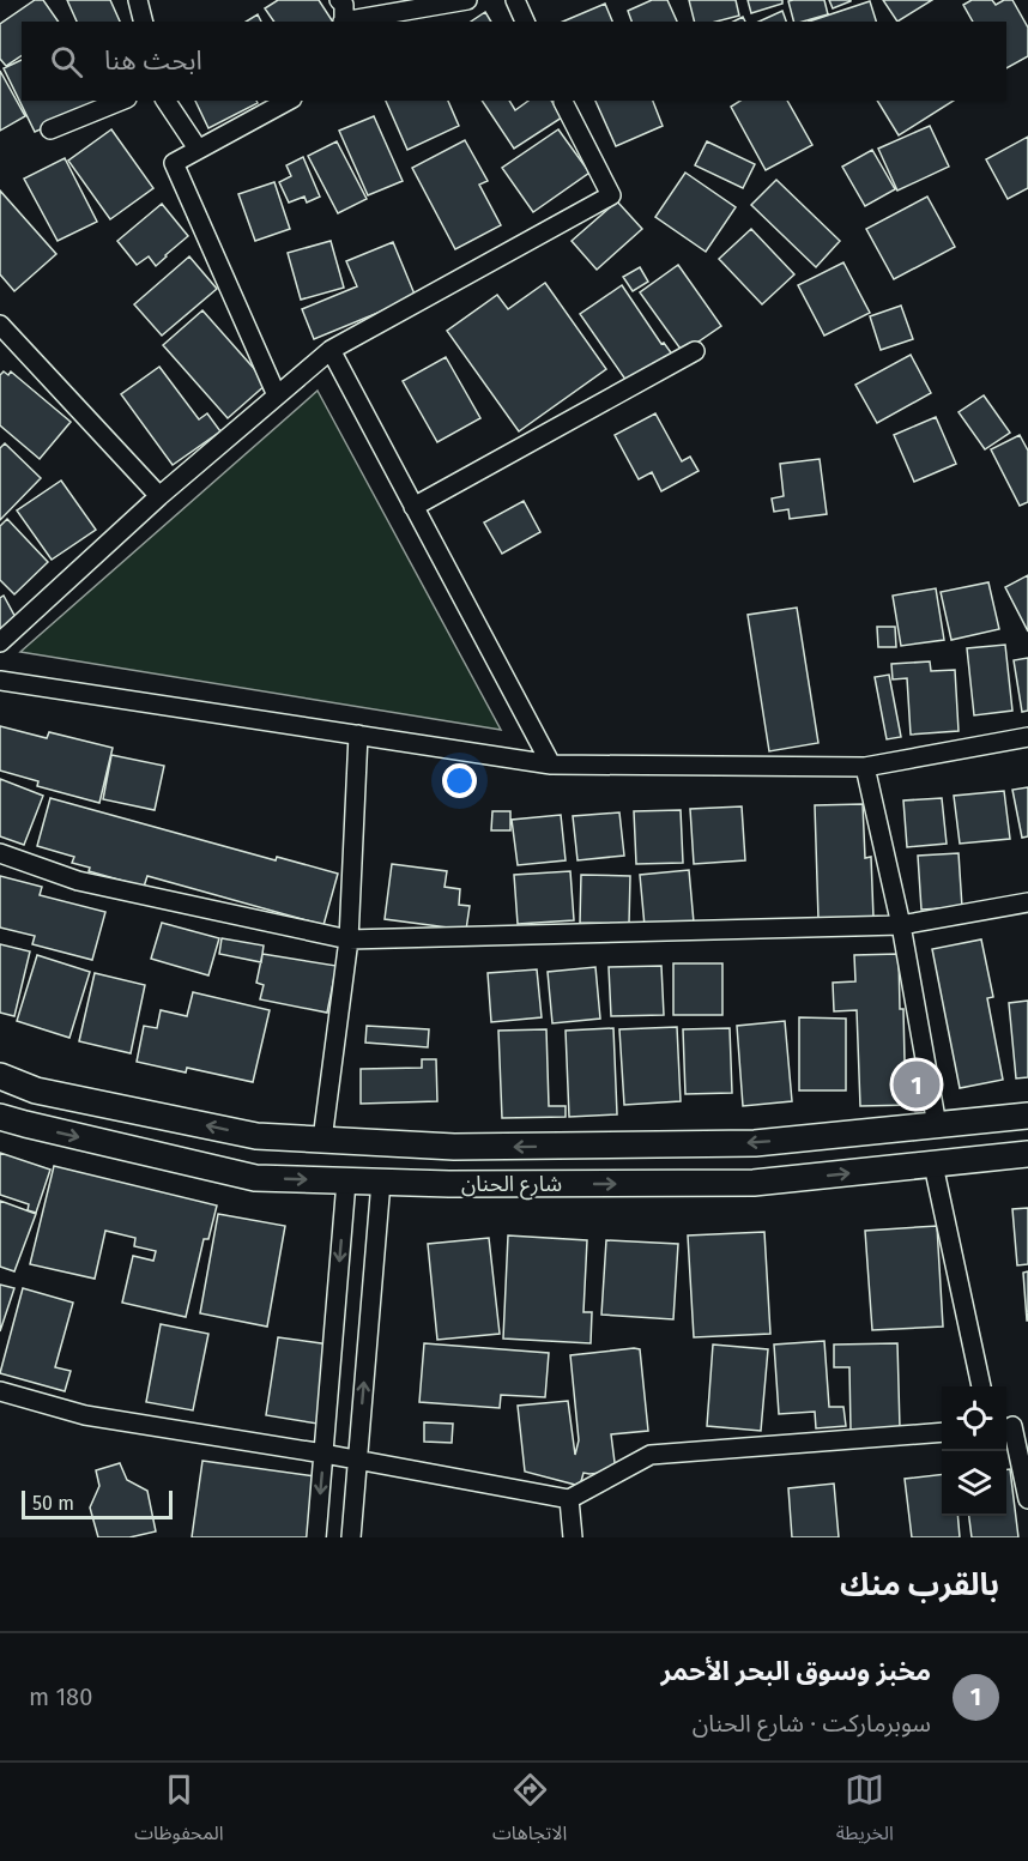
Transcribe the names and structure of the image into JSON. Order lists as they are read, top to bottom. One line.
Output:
{"streets":{"main road":["شارع الحنان"]},"scale_bar":"50 m","page":{"search":"ابحث هنا","pins":"1","scale":"50 m","heading":"بالقرب منك","list":[{"mark":"1","name":"مخبز وسوق البحر الأحمر","note":"سوبرماركت · شارع الحنان","value":"180 m"}],"nav":["الخريطة","الاتجاهات","المحفوظات"]}}
